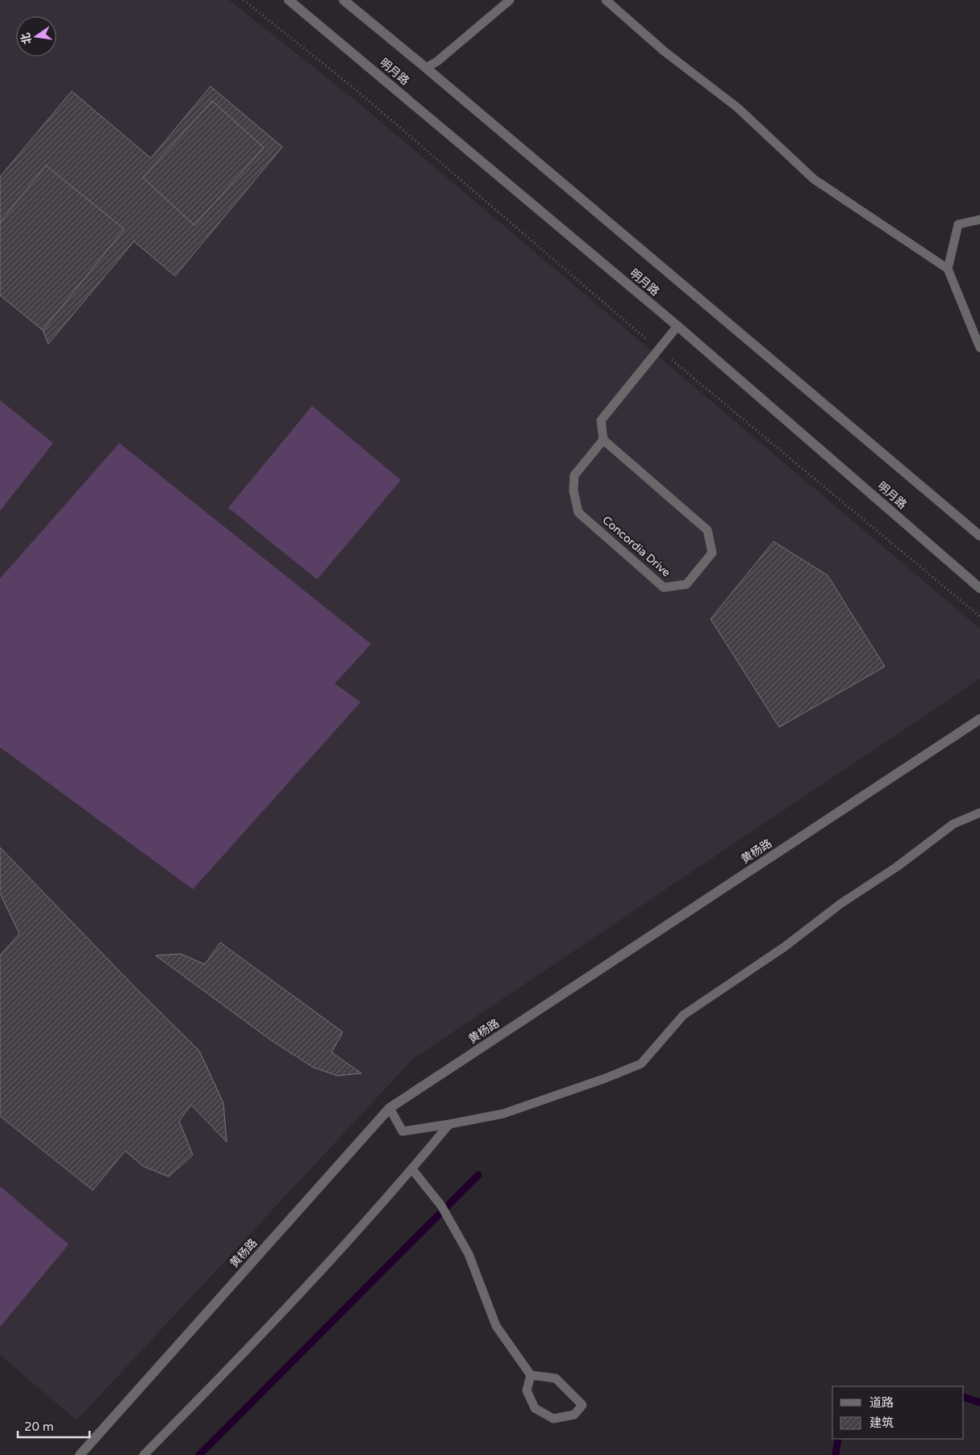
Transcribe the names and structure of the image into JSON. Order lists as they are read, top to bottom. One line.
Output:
{"streets":{"street":["明月路","黄杨路"],"lane":["Concordia Drive"]},"legend":["道路","建筑"],"scale_bar":"20 m","north":"left"}
